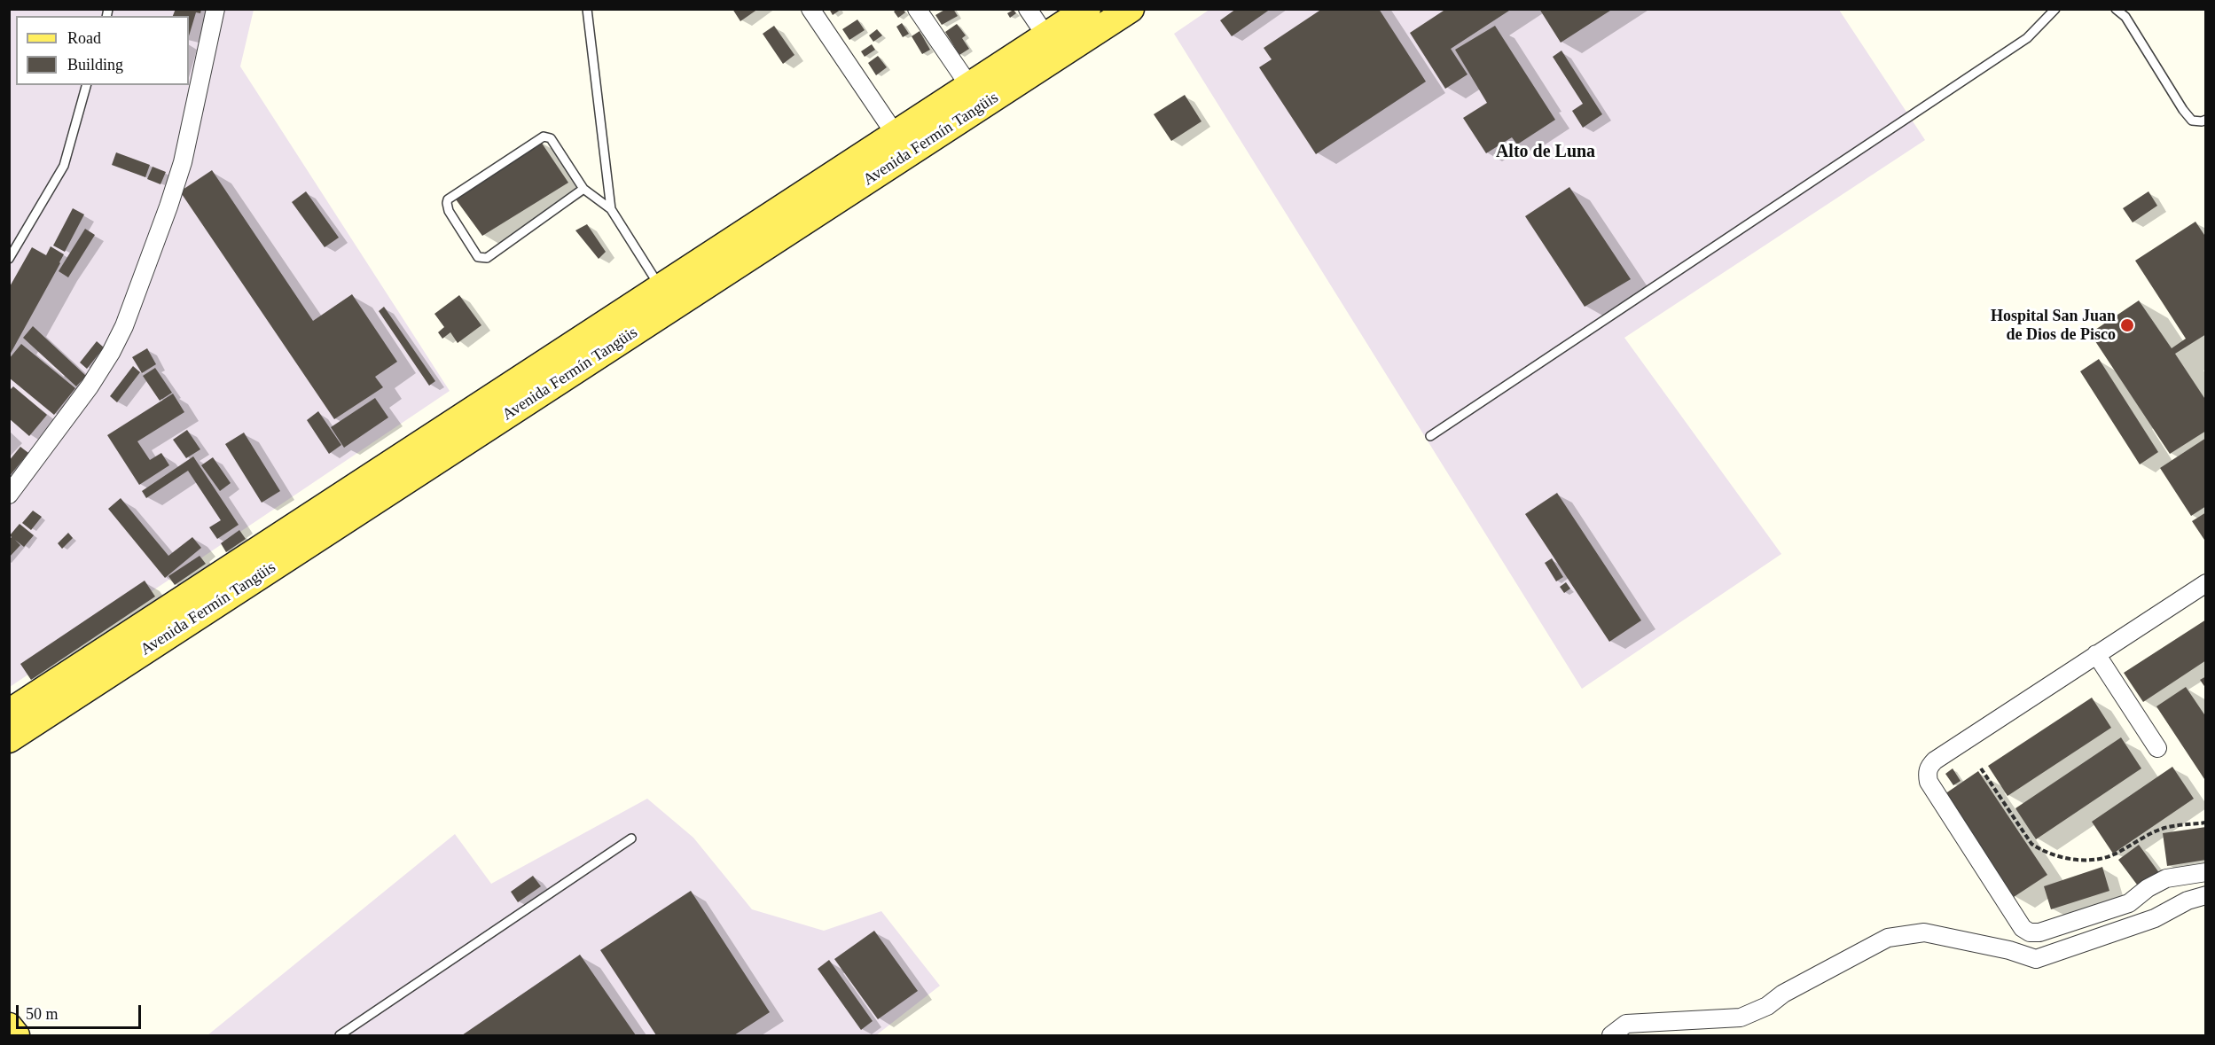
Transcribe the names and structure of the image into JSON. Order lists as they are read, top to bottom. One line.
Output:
{"streets":{"main road":["Avenida Fermín Tangüis"]},"districts":["Alto de Luna"],"places":["Hospital San Juan de Dios de Pisco"],"legend":["Road","Building"],"scale_bar":"50 m"}
